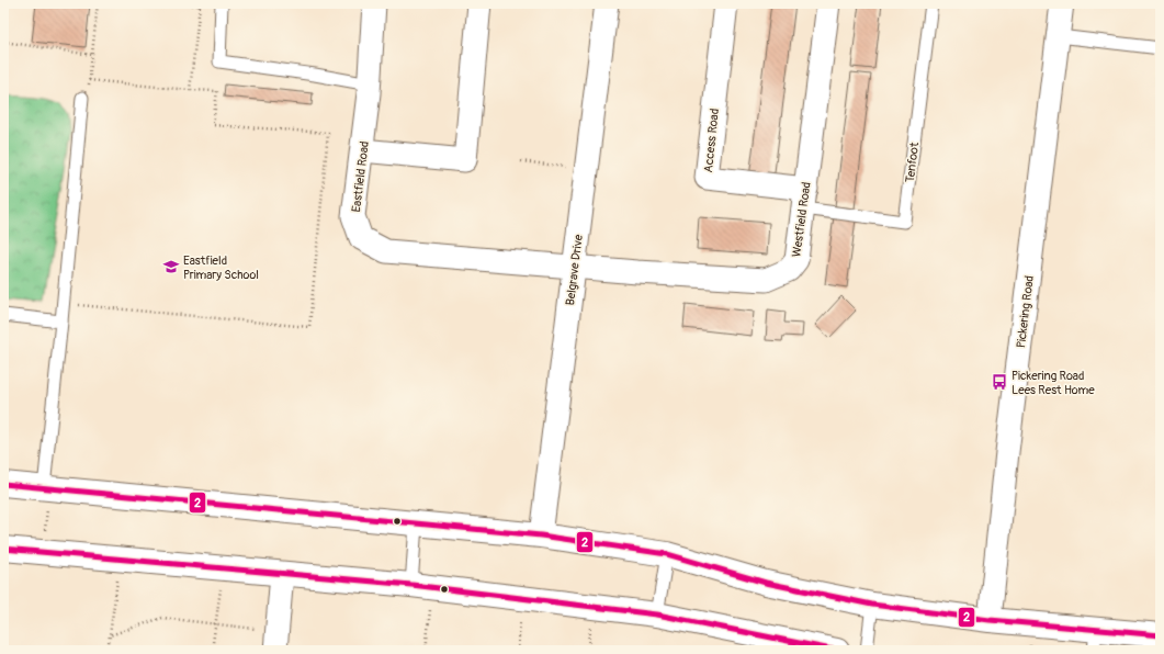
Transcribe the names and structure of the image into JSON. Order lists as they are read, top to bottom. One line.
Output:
{"streets":{"street":["Access Road","Eastfield Road","Westfield Road","Belgrave Drive","Pickering Road"],"lane":["Tenfoot"]},"crossings":[["Access Road","Tenfoot"],["Access Road","Westfield Road"],["Tenfoot","Westfield Road"],["Eastfield Road","Westfield Road"],["Eastfield Road","Belgrave Drive"],["Westfield Road","Belgrave Drive"]],"places":{"school or university":["Eastfield Primary School"],"bus stop":["Pickering Road Lees Rest Home"]},"lines":["transit line 2"]}
